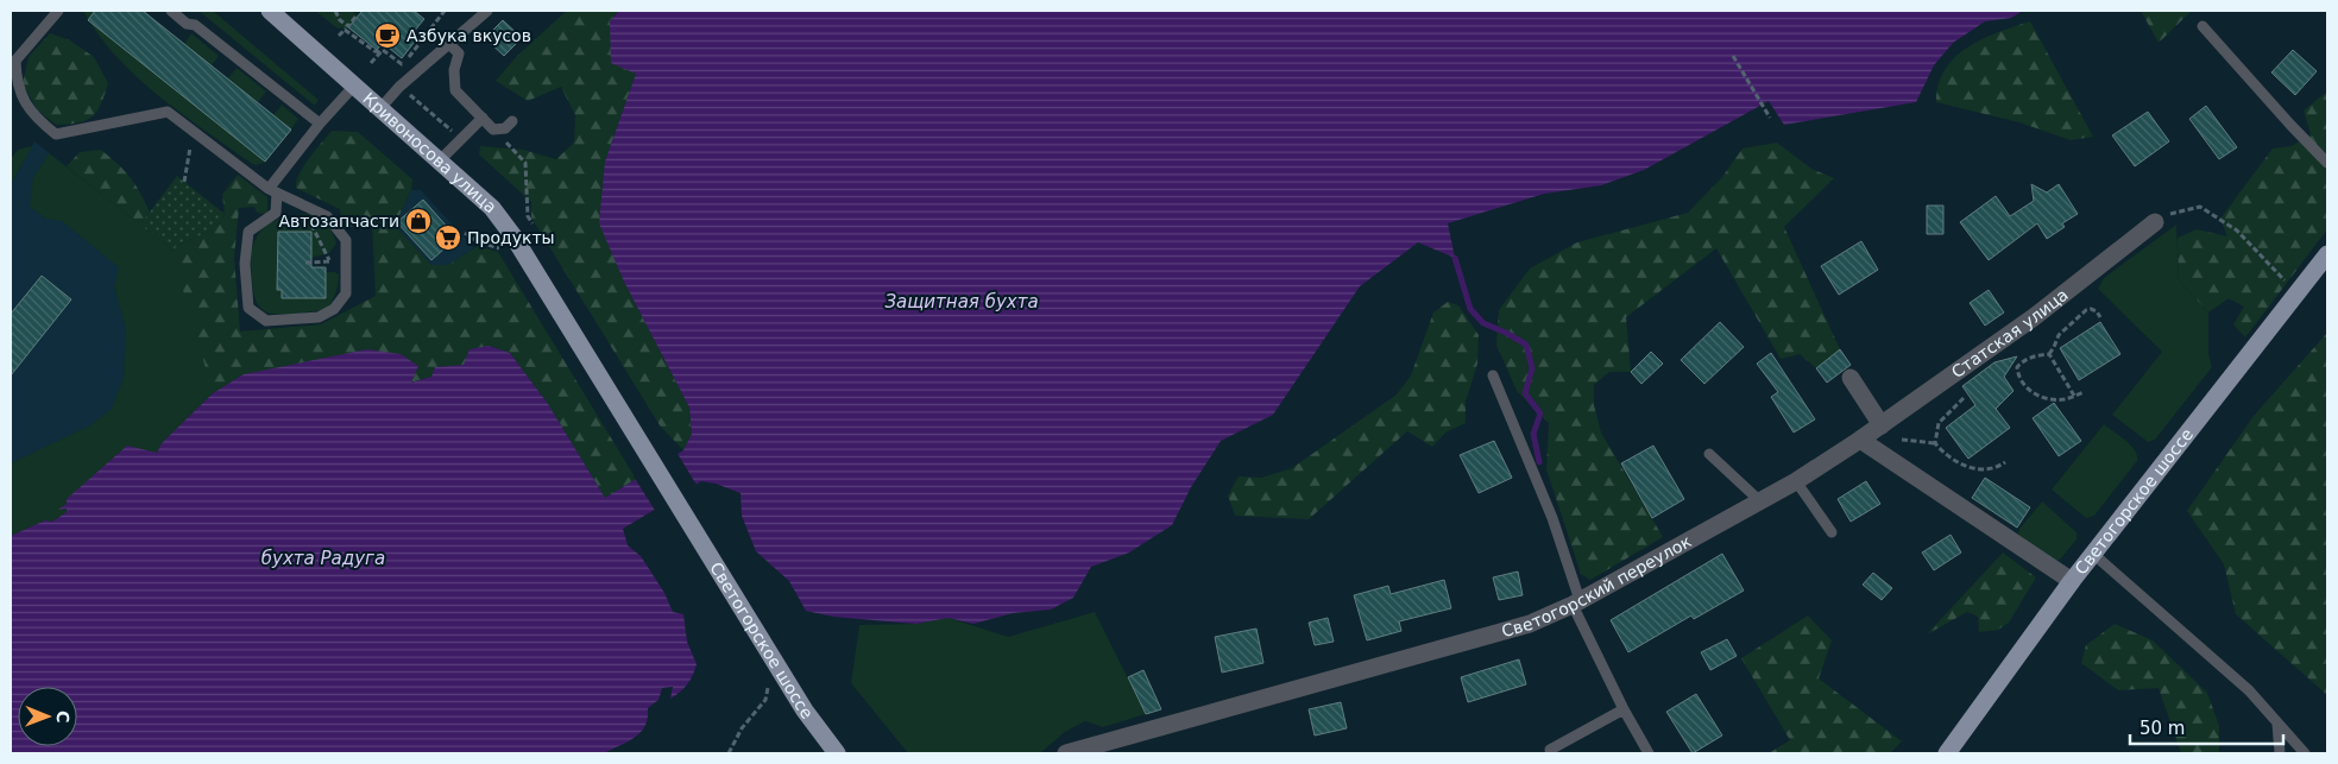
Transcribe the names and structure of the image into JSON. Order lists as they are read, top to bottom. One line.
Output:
{"streets":{"main road":["Кривоносова улица","Светогорское шоссе"],"street":["Статская улица","Светогорский переулок"]},"crossings":[["Кривоносова улица","Светогорское шоссе"],["Статская улица","Светогорский переулок"]],"water":["Защитная бухта","бухта Радуга"],"places":{"cafe":["Азбука вкусов"],"shop":["Автозапчасти"],"supermarket":["Продукты"]},"scale_bar":"50 m","north":"right"}
